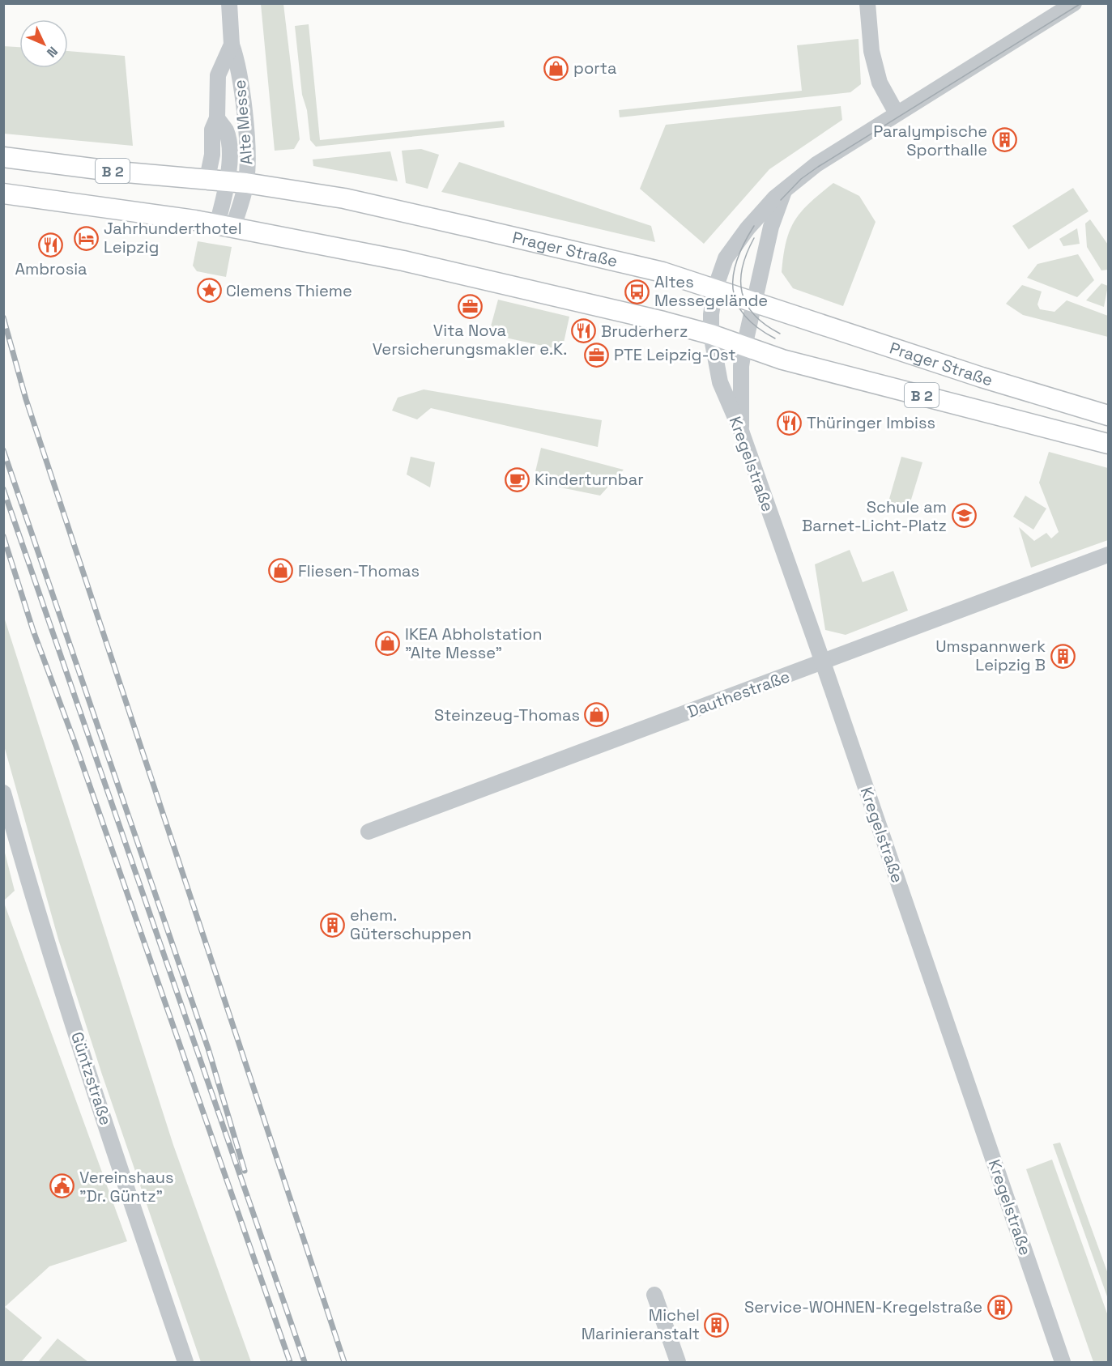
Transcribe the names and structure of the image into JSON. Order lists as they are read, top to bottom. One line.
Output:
{"streets":{"main road":["B 2","Prager Straße"],"street":["Alte Messe","Kregelstraße","Dauthestraße","Güntzstraße"]},"crossings":[["Alte Messe","Prager Straße"],["Prager Straße","Kregelstraße"],["Kregelstraße","Dauthestraße"]],"places":{"shop":["porta","Fliesen-Thomas","IKEA Abholstation \"Alte Messe\"","Steinzeug-Thomas"],"building":["Paralympische Sporthalle","Umspannwerk Leipzig B","ehem. Güterschuppen","Service-WOHNEN-Kregelstraße","Michel Marinieranstalt"],"hotel":["Jahrhunderthotel Leipzig"],"restaurant":["Ambrosia","Bruderherz","Thüringer Imbiss"],"place":["Clemens Thieme"],"bus stop":["Altes Messegelände"],"office":["Vita Nova Versicherungsmakler e.K.","PTE Leipzig-Ost"],"cafe":["Kinderturnbar"],"school or university":["Schule am Barnet-Licht-Platz"],"public building":["Vereinshaus \"Dr. Güntz\""]},"north":"bottom right"}
